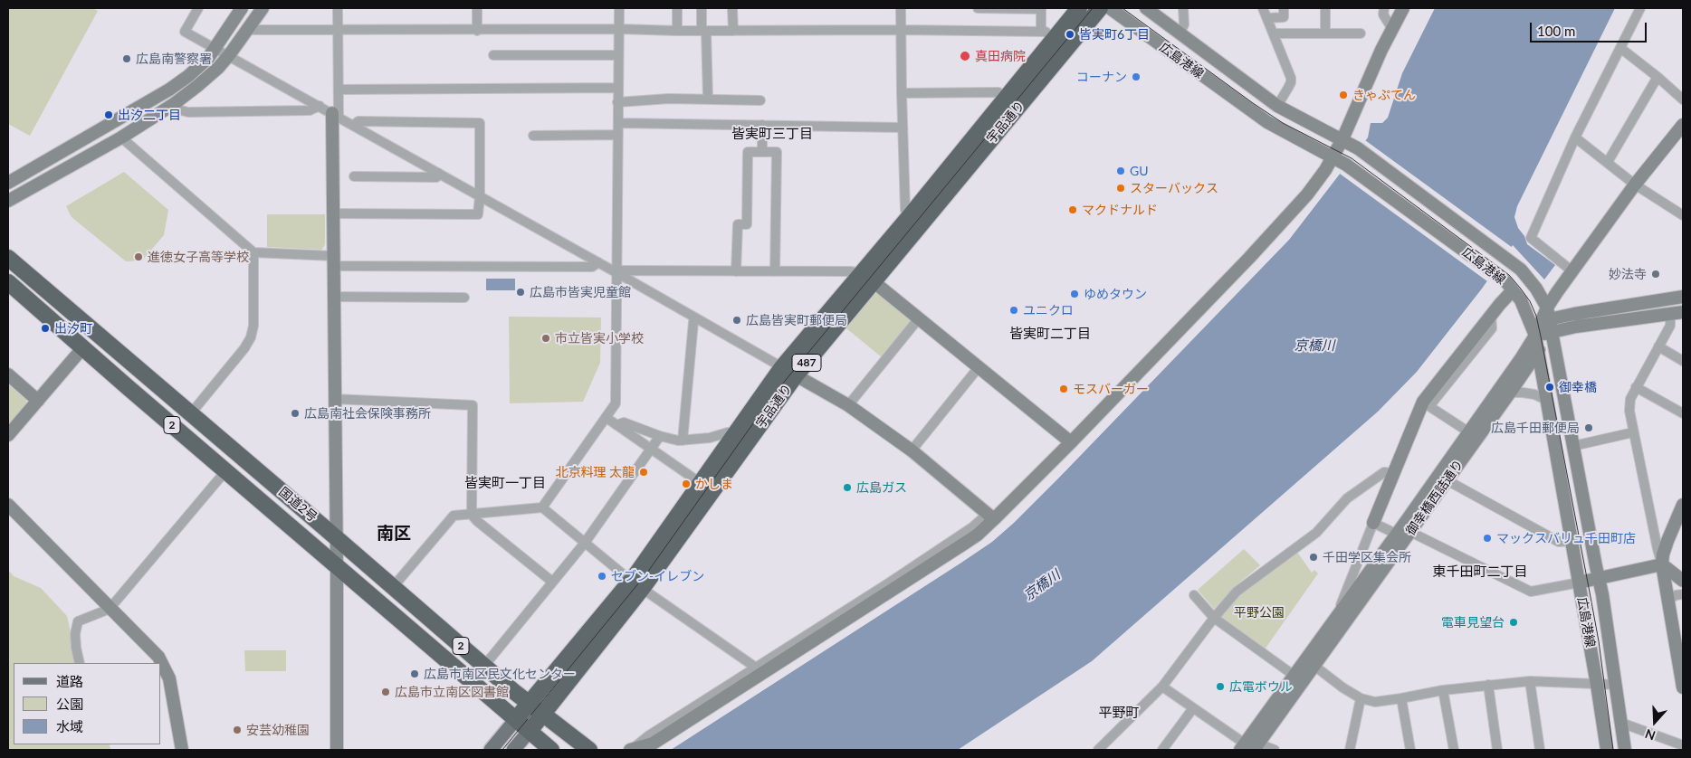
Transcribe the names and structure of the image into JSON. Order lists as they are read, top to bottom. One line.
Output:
{"streets":{"highway":["宇品通り","487","2","国道2号"],"street":["広島港線","御幸橋西詰通り"]},"crossings":[["広島港線","御幸橋西詰通り"],["宇品通り","国道2号"]],"districts":["皆実町三丁目","皆実町二丁目","皆実町一丁目","南区","東千田町二丁目","平野町"],"water":["京橋川"],"parks":["平野公園"],"places":["皆実町6丁目","真田病院","広島南警察署","コーナン","きゃぷてん","出汐二丁目","GU","スターバックス","マクドナルド","進徳女子高等学校","妙法寺","広島市皆実児童館","ゆめタウン","ユニクロ","広島皆実町郵便局","出汐町","市立皆実小学校","御幸橋","モスバーガー","広島南社会保険事務所","広島千田郵便局","北京料理 太龍","かしま","広島ガス","マックスバリュ千田町店","千田学区集会所","セブン-イレブン","電車見望台","広島市南区民文化センター","広電ボウル","広島市立南区図書館","安芸幼稚園"],"legend":["道路","公園","水域"],"scale_bar":"100 m","north":"bottom"}
